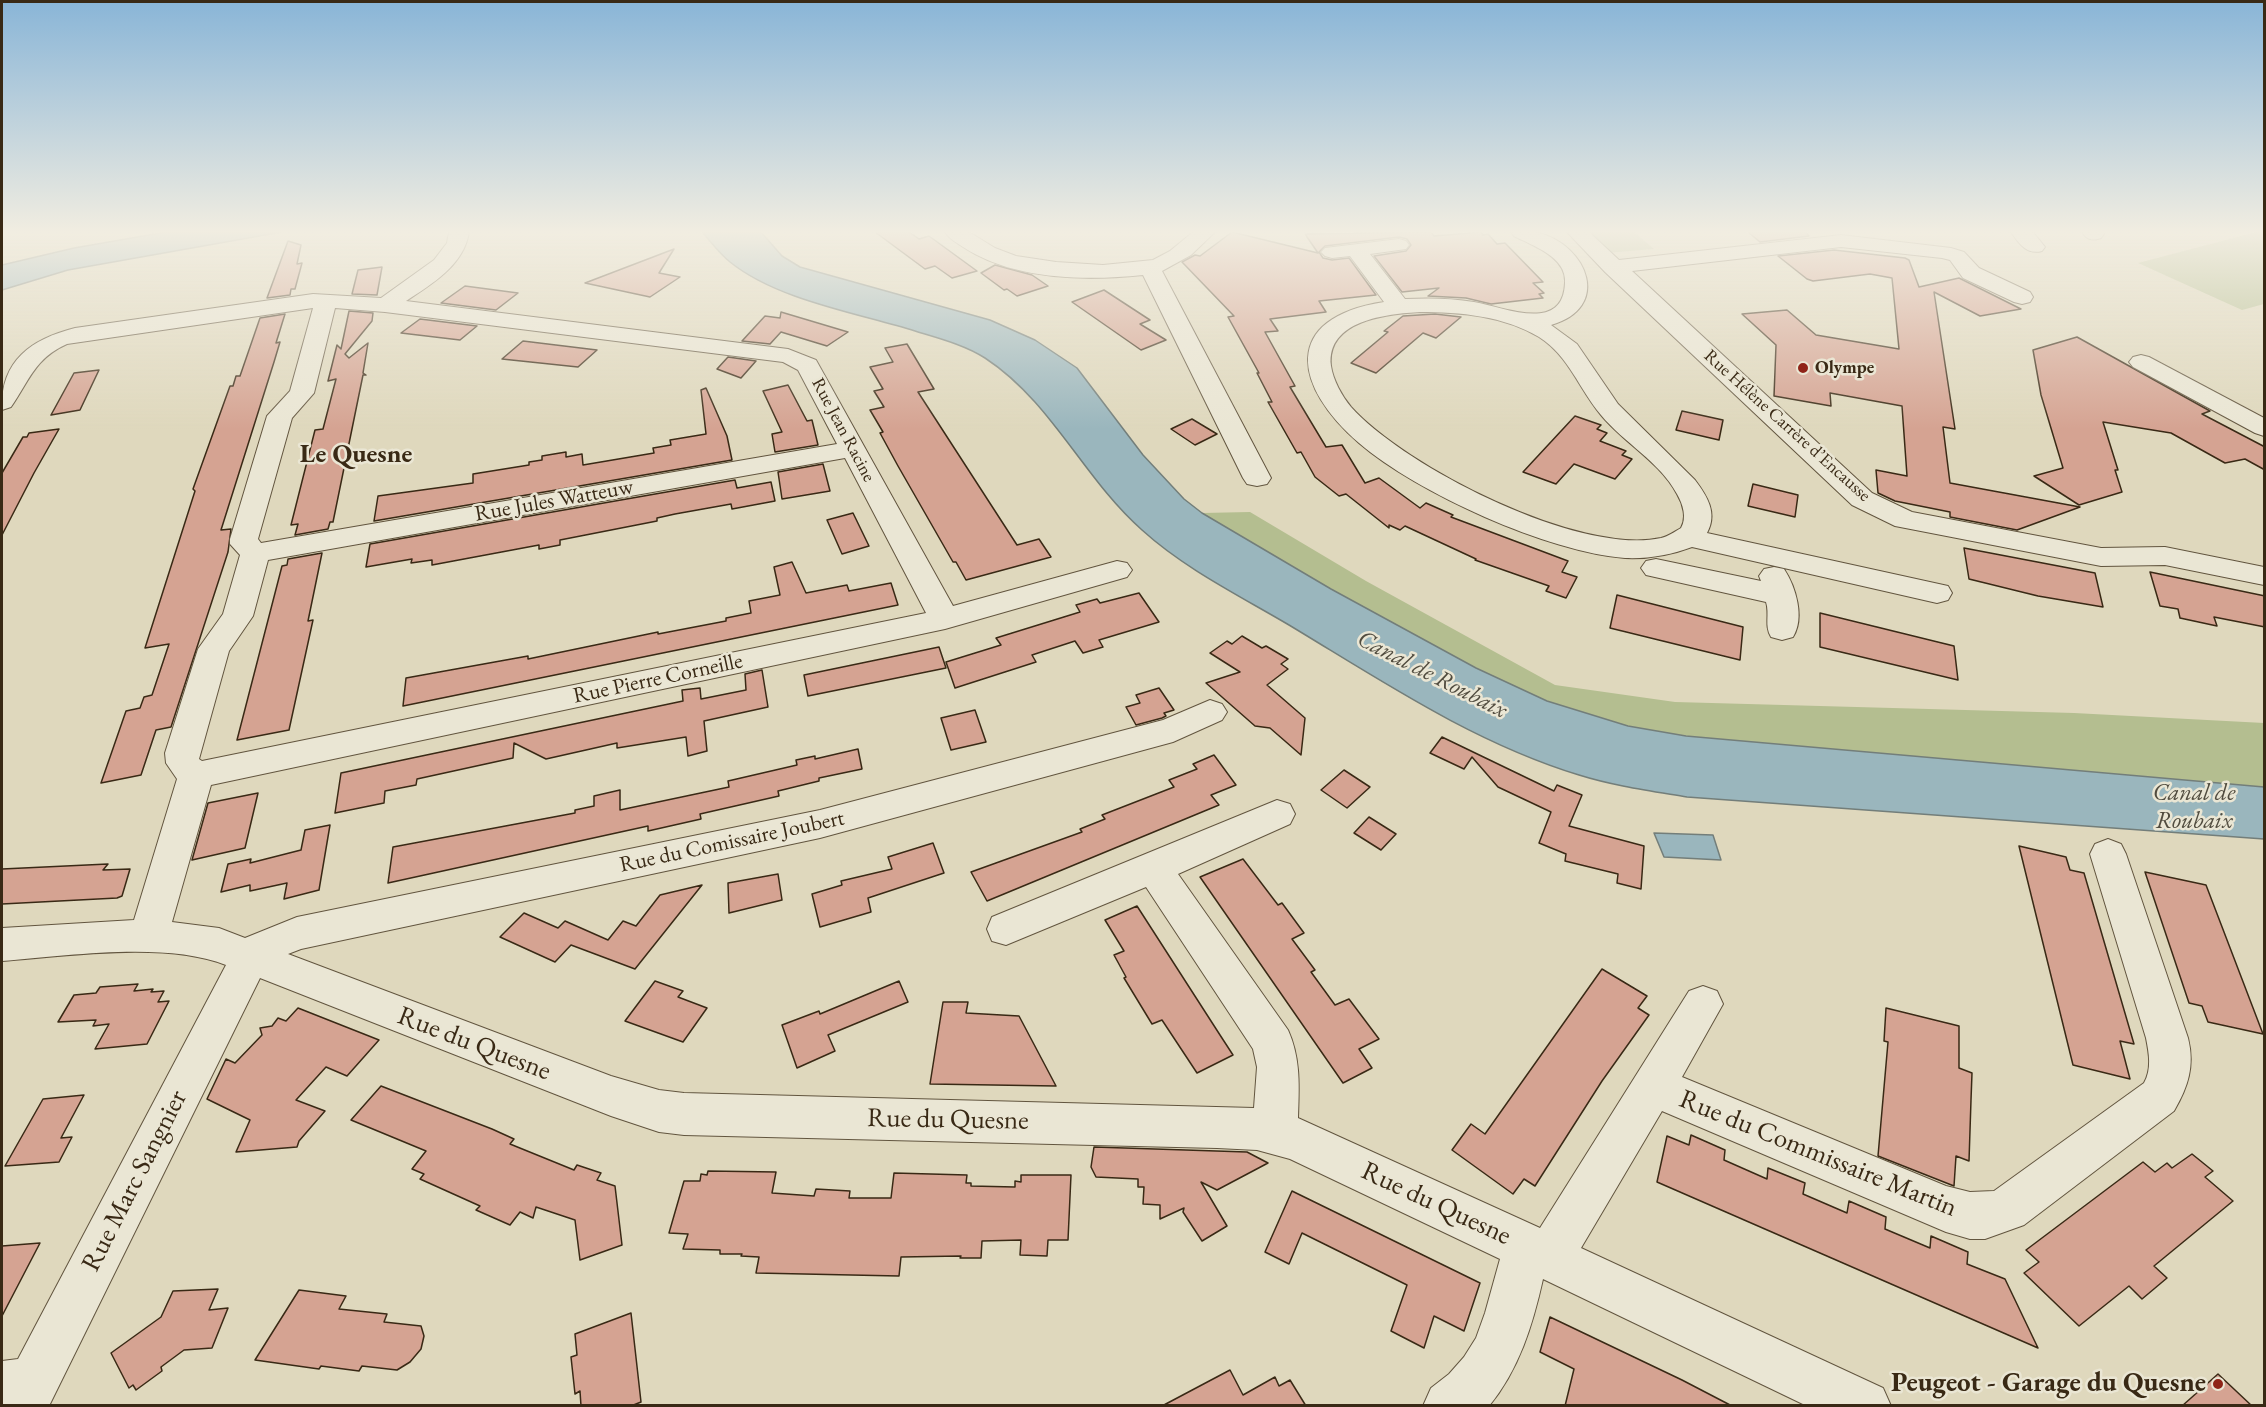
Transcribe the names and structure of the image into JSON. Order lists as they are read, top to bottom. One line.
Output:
{"streets":{"street":["Rue Hélène Carrère d’Encausse","Rue Jean Racine","Rue Jules Watteuw","Rue Pierre Corneille","Rue du Comissaire Joubert","Rue du Quesne","Rue du Commissaire Martin","Rue Marc Sangnier"]},"crossings":[["Rue Jean Racine","Rue Jules Watteuw"],["Rue Jean Racine","Rue Pierre Corneille"],["Rue du Comissaire Joubert","Rue du Quesne"],["Rue du Comissaire Joubert","Rue Marc Sangnier"],["Rue du Quesne","Rue du Commissaire Martin"],["Rue du Quesne","Rue Marc Sangnier"]],"districts":["Le Quesne"],"water":["Canal de Roubaix"],"places":["Olympe","Peugeot - Garage du Quesne"]}
